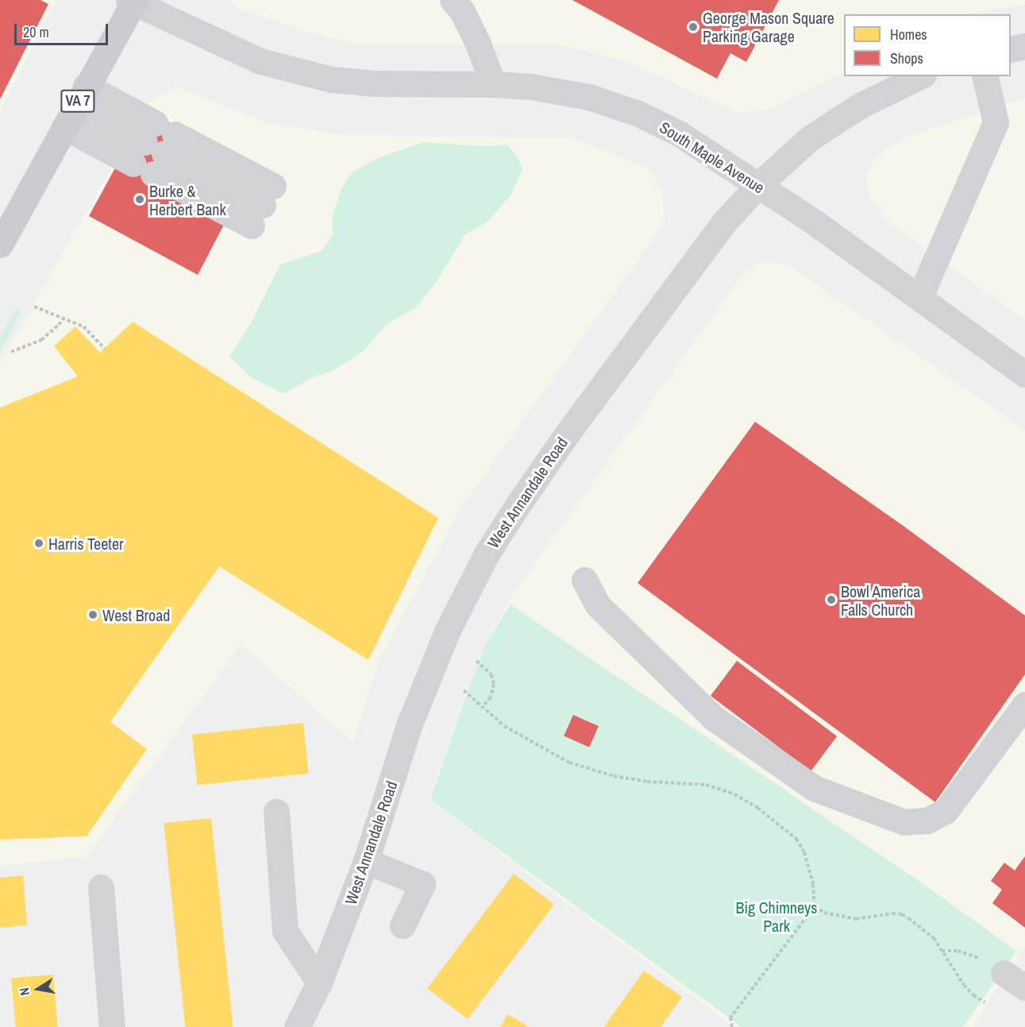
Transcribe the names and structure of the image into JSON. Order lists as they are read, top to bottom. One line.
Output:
{"streets":{"main road":["VA 7"],"street":["South Maple Avenue","West Annandale Road"]},"crossings":[["VA 7","South Maple Avenue"],["South Maple Avenue","West Annandale Road"]],"parks":["Big Chimneys Park"],"places":["George Mason Square Parking Garage","Burke & Herbert Bank","Harris Teeter","Bowl America Falls Church","West Broad"],"legend":["Homes","Shops"],"scale_bar":"20 m","north":"left"}
